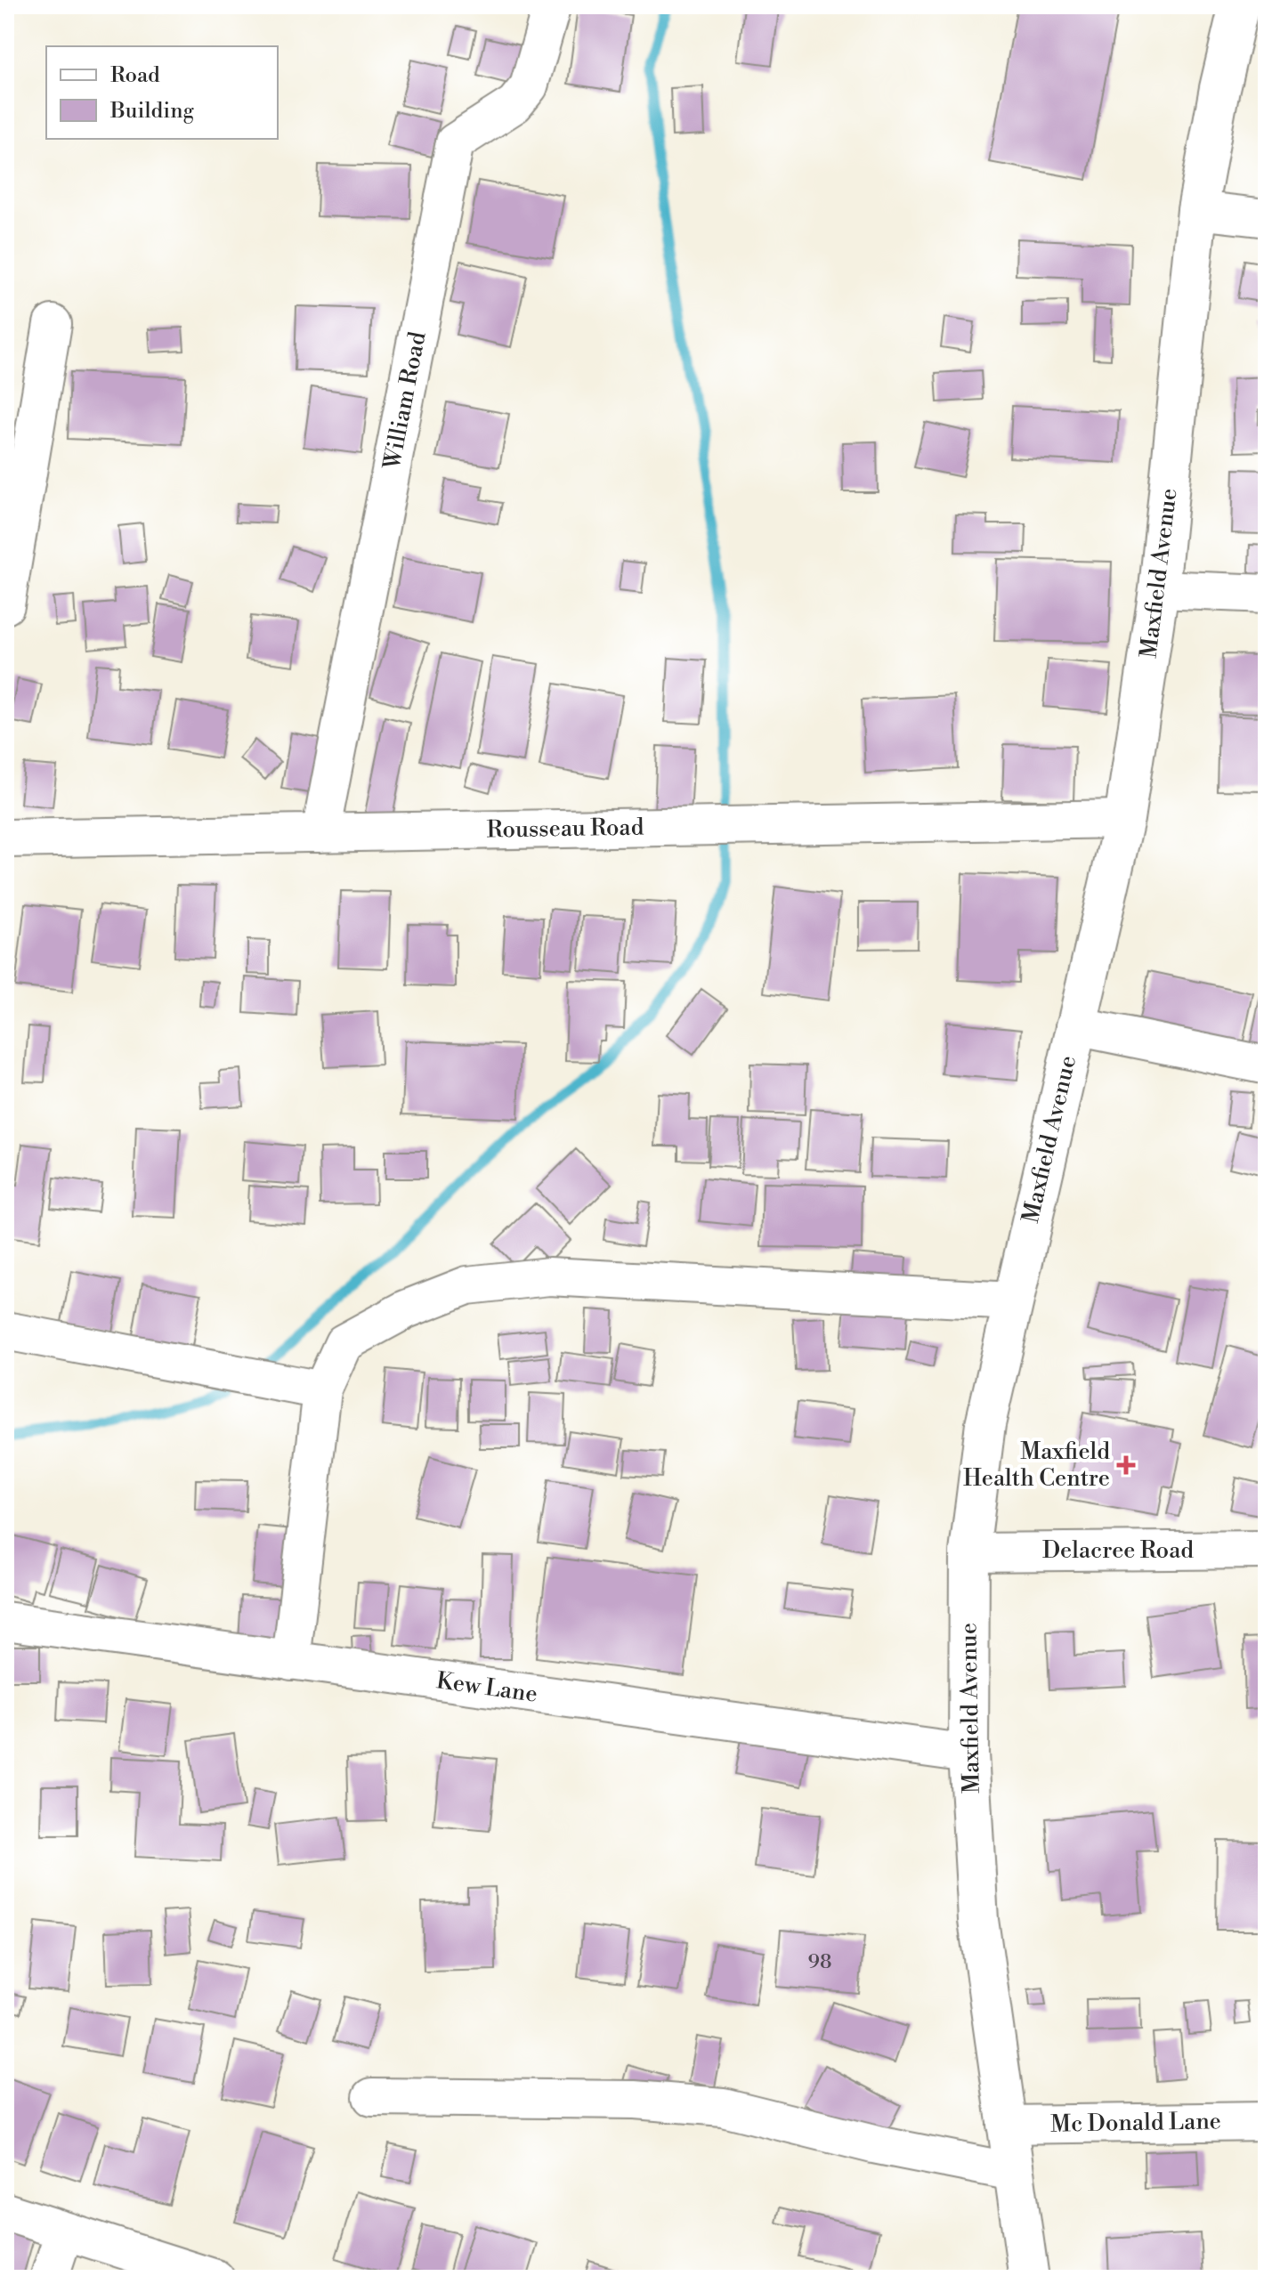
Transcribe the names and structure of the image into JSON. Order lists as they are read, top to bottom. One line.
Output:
{"streets":{"main road":["Maxfield Avenue"],"street":["William Road","Rousseau Road","Delacree Road","Kew Lane","Mc Donald Lane"]},"crossings":[["William Road","Rousseau Road"],["Maxfield Avenue","Rousseau Road"],["Maxfield Avenue","Delacree Road"],["Maxfield Avenue","Kew Lane"],["Maxfield Avenue","Mc Donald Lane"]],"places":{"health":["Maxfield Health Centre"]},"house_numbers":["98"],"legend":["Road","Building"]}
